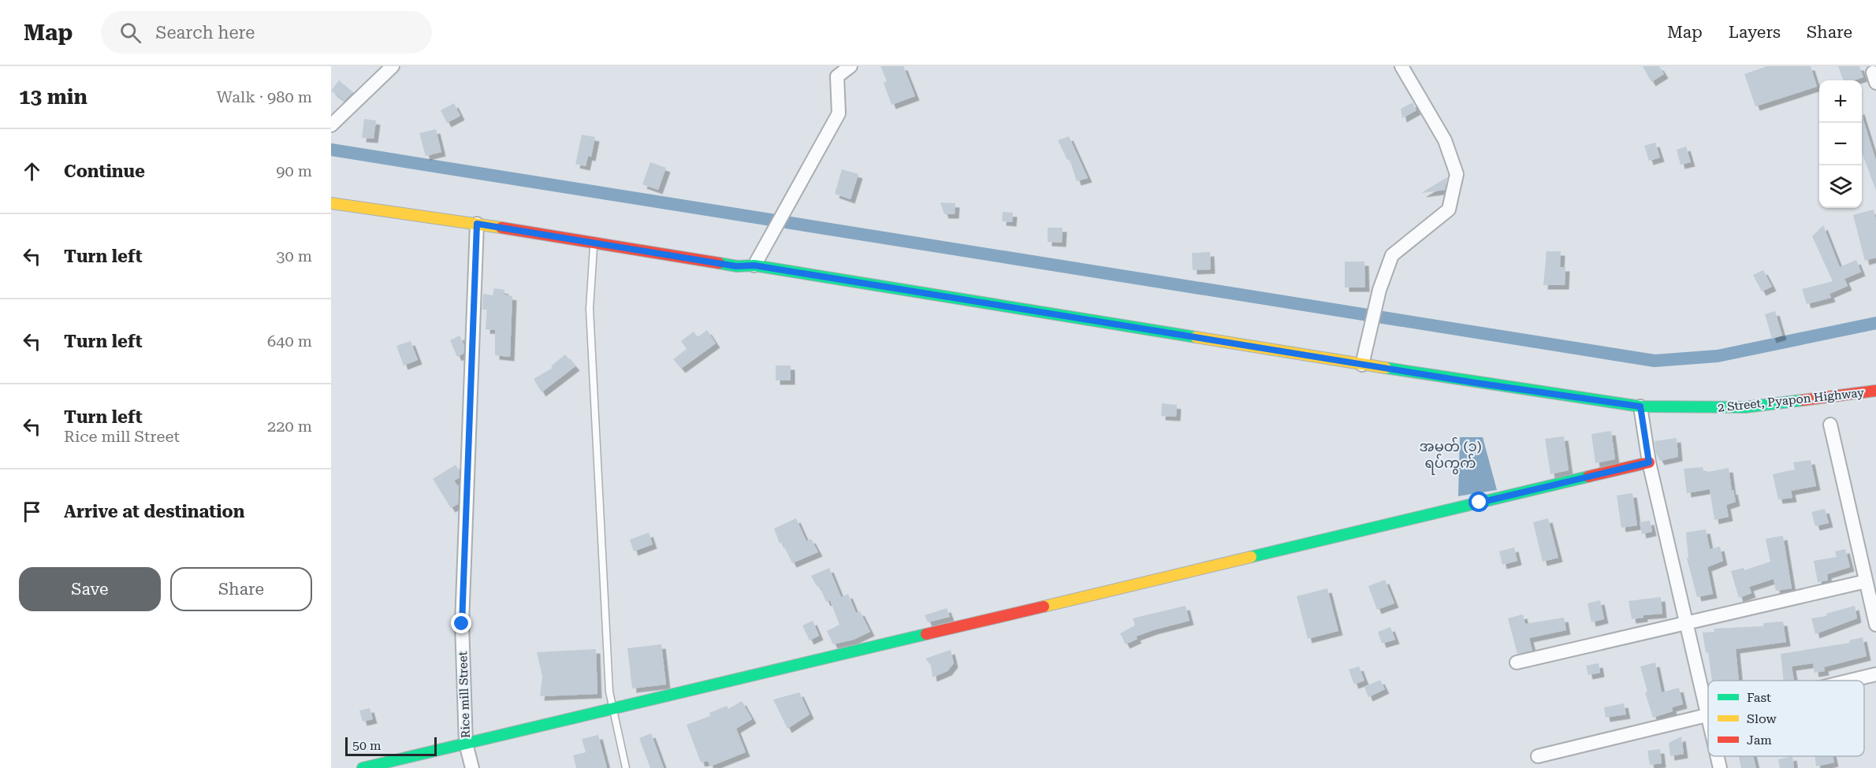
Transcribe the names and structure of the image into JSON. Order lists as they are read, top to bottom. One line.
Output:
{"streets":{"main road":["2 Street, Pyapon Highway"],"street":["Rice mill Street"]},"crossings":[["2 Street, Pyapon Highway","Rice mill Street"]],"districts":["အမှတ် (၁) ရပ်ကွက်"],"legend":["Fast","Slow","Jam"],"scale_bar":"50 m","page":{"header":"Map","search":"Search here","nav":["Map","Layers","Share"],"heading":["13 min","Walk · 980 m"],"map_buttons":["+","−"],"list":[["Continue","90 m"],["Turn left","30 m"],["Turn left","640 m"],["Turn left","Rice mill Street","220 m"],"Arrive at destination"],"buttons":["Save","Share"],"scale":"50 m"}}
